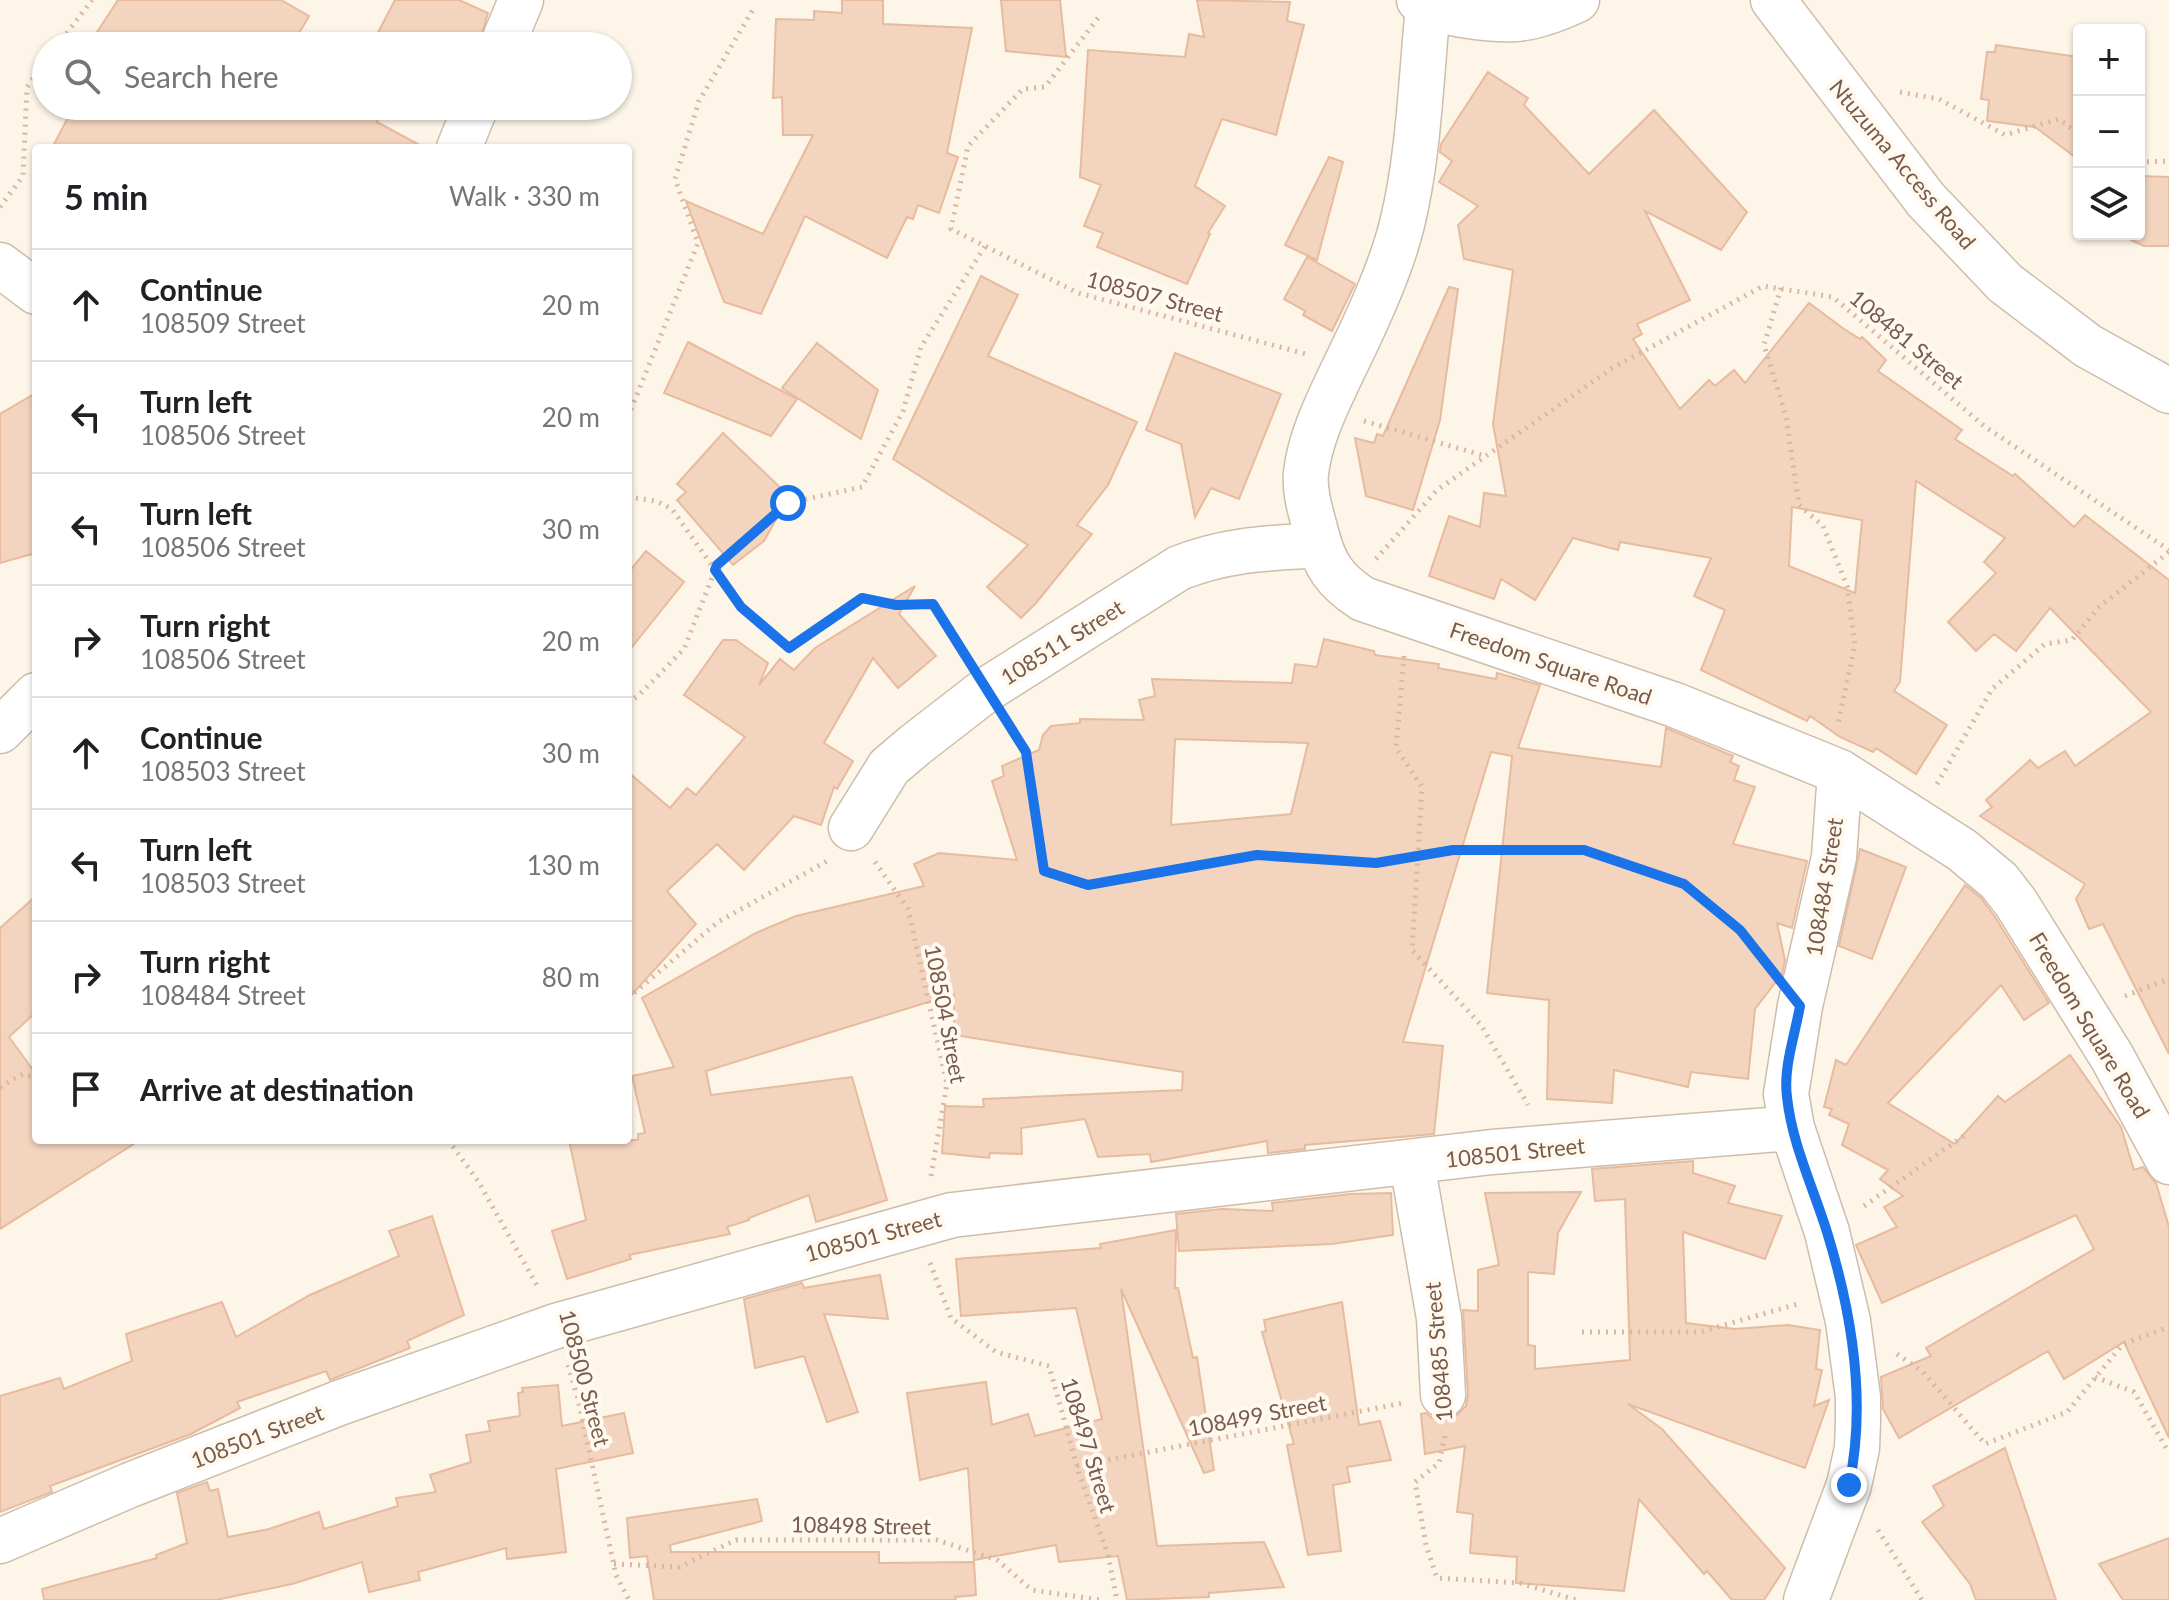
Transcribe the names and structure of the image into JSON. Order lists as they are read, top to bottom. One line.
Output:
{"streets":{"street":["Ntuzuma Access Road","108511 Street","Freedom Square Road","108484 Street","108501 Street","108485 Street"],"path":["108507 Street","108481 Street","108504 Street","108500 Street","108499 Street","108497 Street","108498 Street"]},"crossings":[["108507 Street","Freedom Square Road"],["108481 Street","Freedom Square Road"],["108511 Street","Freedom Square Road"],["108511 Street","108504 Street"],["Freedom Square Road","108484 Street"],["108484 Street","108501 Street"],["108504 Street","108501 Street"],["108504 Street","108497 Street"],["108501 Street","108485 Street"],["108501 Street","108500 Street"],["108501 Street","108497 Street"],["108485 Street","108499 Street"],["108500 Street","108498 Street"],["108499 Street","108497 Street"]],"page":{"map_buttons":["+","−"],"search":"Search here","heading":["5 min","Walk · 330 m"],"list":[["Continue","108509 Street","20 m"],["Turn left","108506 Street","20 m"],["Turn left","108506 Street","30 m"],["Turn right","108506 Street","20 m"],["Continue","108503 Street","30 m"],["Turn left","108503 Street","130 m"],["Turn right","108484 Street","80 m"],"Arrive at destination"]}}
